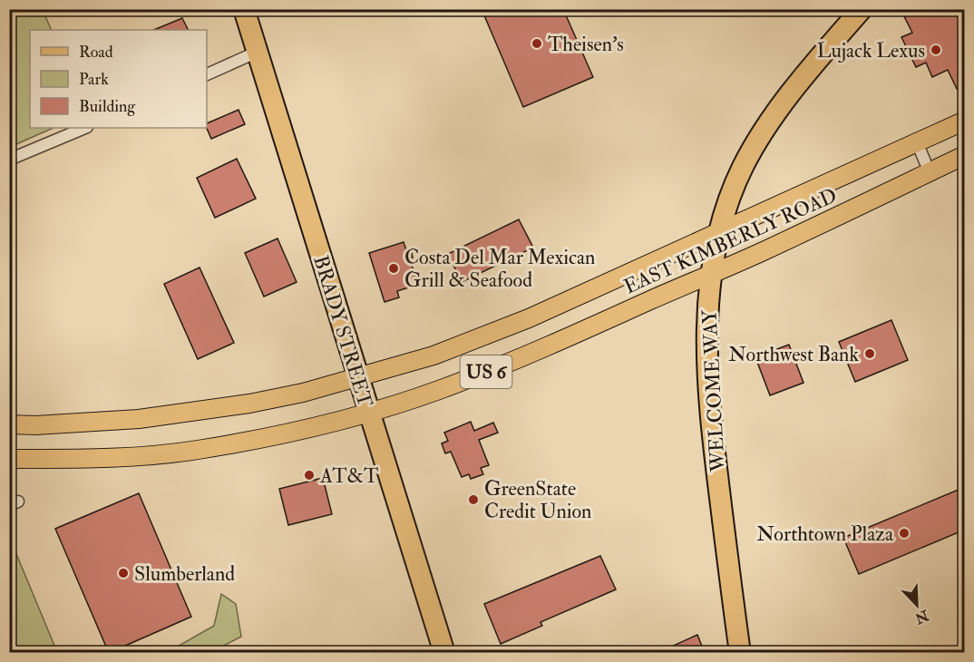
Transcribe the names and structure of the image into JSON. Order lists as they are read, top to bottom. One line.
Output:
{"streets":{"highway":["BRADY STREET","WELCOME WAY"],"main road":["EAST KIMBERLY ROAD","US 6"]},"crossings":[["EAST KIMBERLY ROAD","BRADY STREET"],["EAST KIMBERLY ROAD","US 6"],["EAST KIMBERLY ROAD","WELCOME WAY"]],"places":["Theisen's","Lujack Lexus","Costa Del Mar Mexican Grill & Seafood","Northwest Bank","AT&T","GreenState Credit Union","Northtown Plaza","Slumberland"],"legend":["Road","Park","Building"],"north":"bottom right"}
